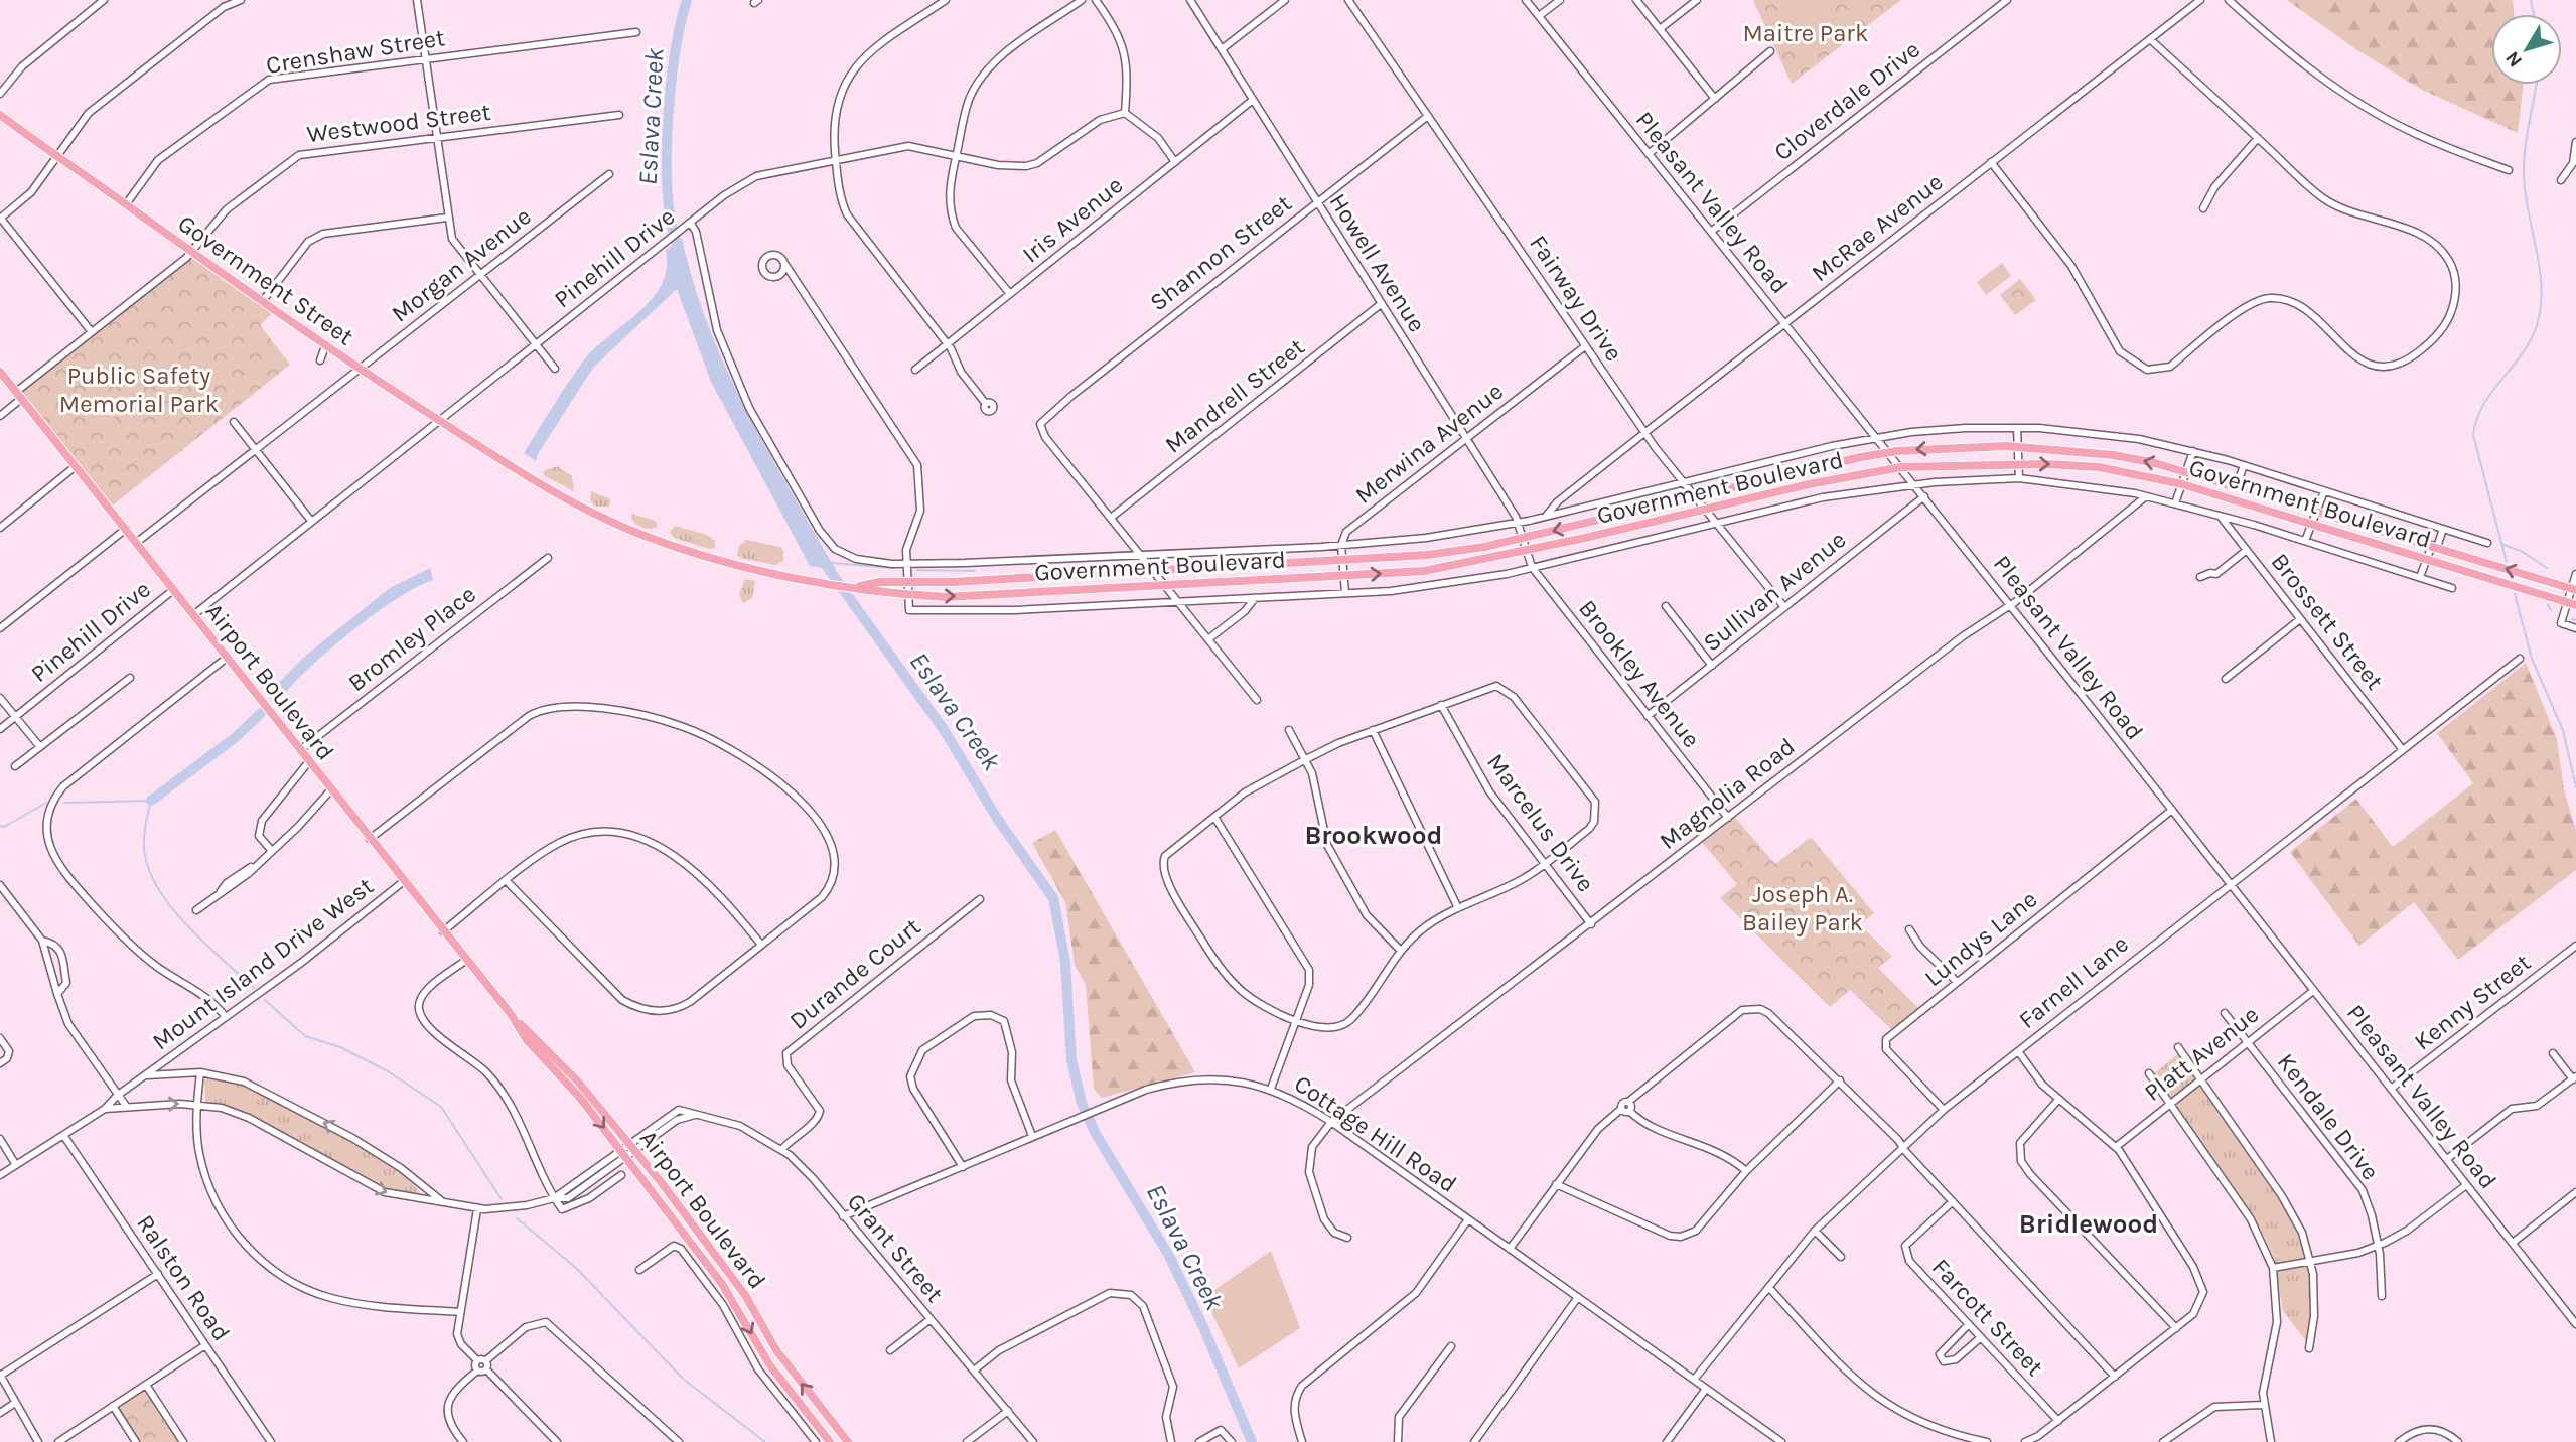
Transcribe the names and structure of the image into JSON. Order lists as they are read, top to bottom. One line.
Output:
{"streets":{"main road":["Government Street","Government Boulevard","Airport Boulevard"],"street":["Crenshaw Street","Cloverdale Drive","Westwood Street","Pleasant Valley Road","Iris Avenue","McRae Avenue","Shannon Street","Pinehill Drive","Howell Avenue","Morgan Avenue","Fairway Drive","Mandrell Street","Merwina Avenue","Sullivan Avenue","Brossett Street","Bromley Place","Brookley Avenue","Magnolia Road","Marcelus Drive","Lundys Lane","Mount Island Drive West","Durande Court","Farnell Lane","Kenny Street","Platt Avenue","Kendale Drive","Cottage Hill Road","Grant Street","Ralston Road","Farcott Street"]},"crossings":[["Crenshaw Street","Government Street"],["Cloverdale Drive","Pleasant Valley Road"],["Westwood Street","Government Street"],["Westwood Street","Airport Boulevard"],["Pleasant Valley Road","McRae Avenue"],["Pleasant Valley Road","Government Boulevard"],["Pleasant Valley Road","Sullivan Avenue"],["Pleasant Valley Road","Magnolia Road"],["Pleasant Valley Road","Lundys Lane"],["Pleasant Valley Road","Farnell Lane"],["Pleasant Valley Road","Kenny Street"],["Pleasant Valley Road","Platt Avenue"],["Iris Avenue","Howell Avenue"],["McRae Avenue","Fairway Drive"],["Shannon Street","Howell Avenue"],["Shannon Street","Fairway Drive"],["Shannon Street","Mandrell Street"],["Pinehill Drive","Government Street"],["Pinehill Drive","Airport Boulevard"],["Howell Avenue","Mandrell Street"],["Howell Avenue","Merwina Avenue"],["Howell Avenue","Government Boulevard"],["Howell Avenue","Brookley Avenue"],["Morgan Avenue","Government Street"],["Morgan Avenue","Airport Boulevard"],["Government Street","Government Boulevard"],["Fairway Drive","Merwina Avenue"],["Fairway Drive","Government Boulevard"],["Fairway Drive","Sullivan Avenue"],["Government Boulevard","Brossett Street"],["Government Boulevard","Brookley Avenue"],["Government Boulevard","Magnolia Road"],["Sullivan Avenue","Brookley Avenue"],["Brossett Street","Farnell Lane"],["Bromley Place","Airport Boulevard"],["Brookley Avenue","Magnolia Road"],["Airport Boulevard","Mount Island Drive West"],["Airport Boulevard","Grant Street"],["Magnolia Road","Marcelus Drive"],["Magnolia Road","Cottage Hill Road"],["Lundys Lane","Farnell Lane"],["Durande Court","Grant Street"],["Farnell Lane","Cottage Hill Road"],["Platt Avenue","Kendale Drive"],["Cottage Hill Road","Grant Street"]],"districts":["Brookwood","Bridlewood"],"water":["Eslava Creek"],"parks":["Maitre Park","Public Safety Memorial Park","Joseph A. Bailey Park"],"north":"bottom left"}
